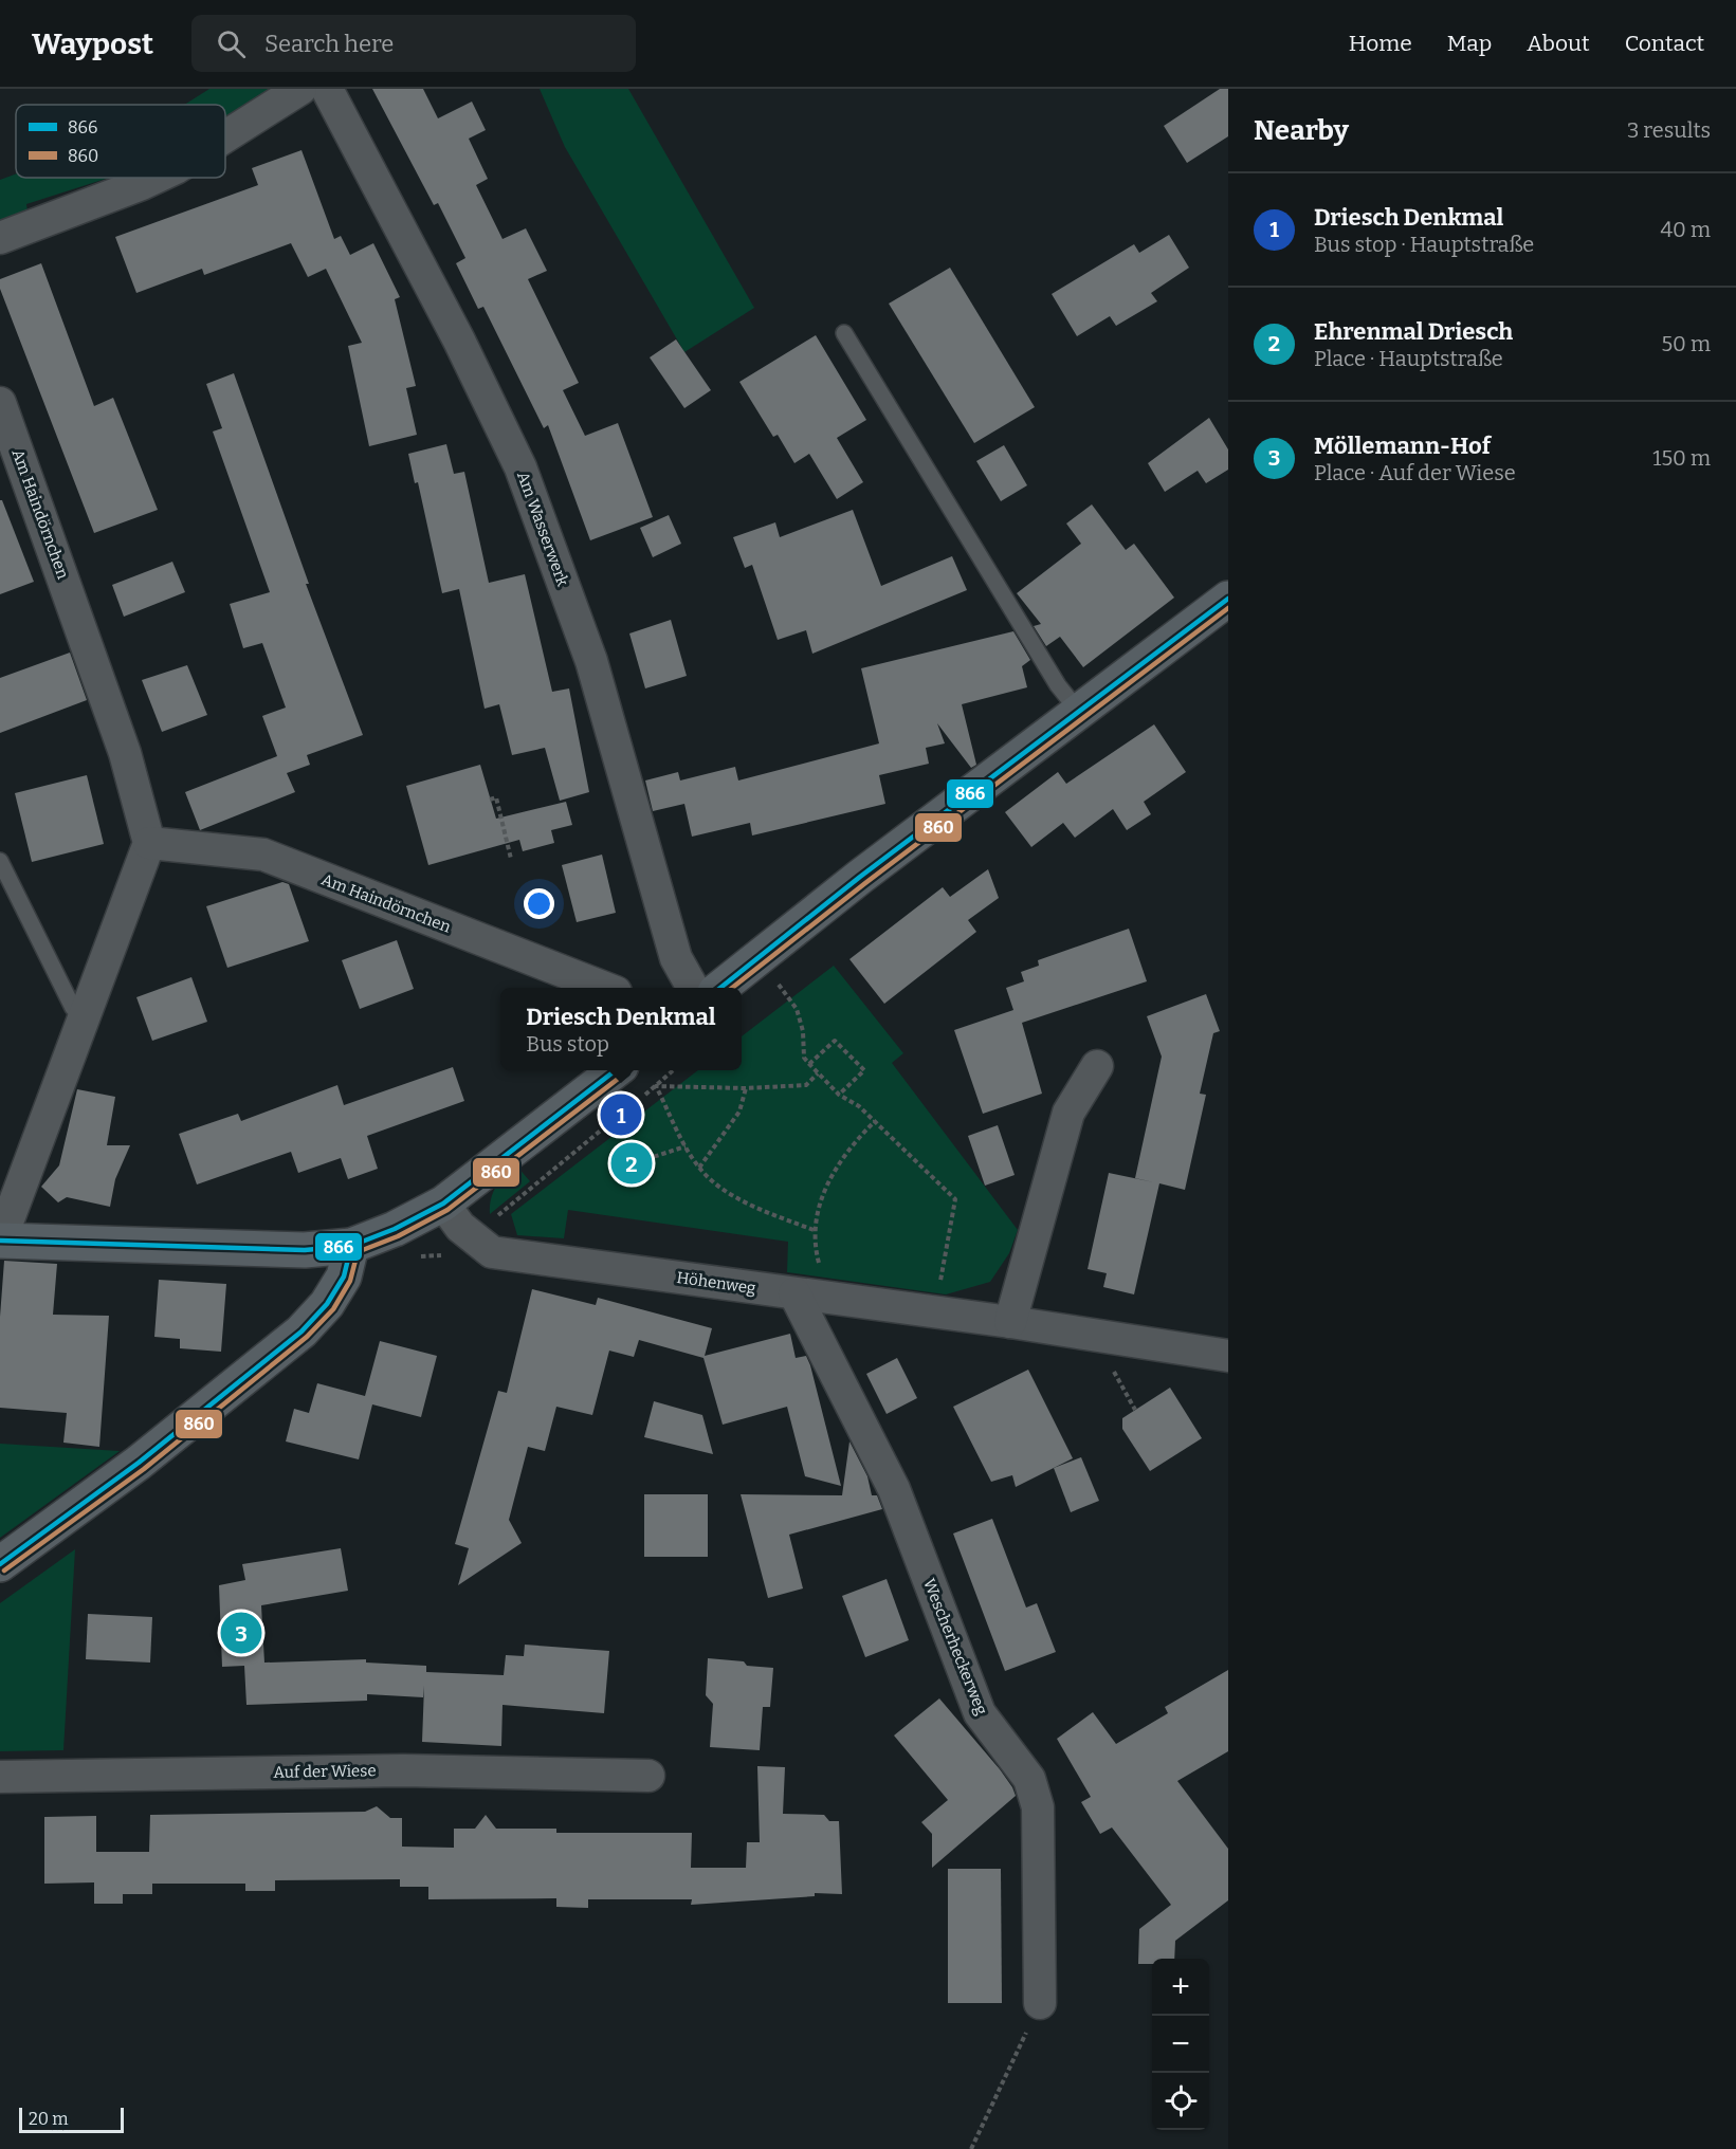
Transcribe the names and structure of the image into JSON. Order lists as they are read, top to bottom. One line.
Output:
{"streets":{"street":["Am Haindörnchen","Am Wasserwerk","Höhenweg","Wescherheckerweg","Auf der Wiese"]},"crossings":[["Höhenweg","Wescherheckerweg"]],"lines":["transit line 866","transit line 860"],"legend":["866","860"],"scale_bar":"20 m","page":{"header":"Waypost","search":"Search here","nav":["Home","Map","About","Contact"],"heading":["Nearby","3 results"],"list":[{"mark":"1","name":"Driesch Denkmal","note":"Bus stop · Hauptstraße","value":"40 m"},{"mark":"2","name":"Ehrenmal Driesch","note":"Place · Hauptstraße","value":"50 m"},{"mark":"3","name":"Möllemann-Hof","note":"Place · Auf der Wiese","value":"150 m"}],"popup":["Driesch Denkmal","Bus stop"],"pins":["1","2","3"],"map_buttons":["+","−"],"scale":"20 m"}}
